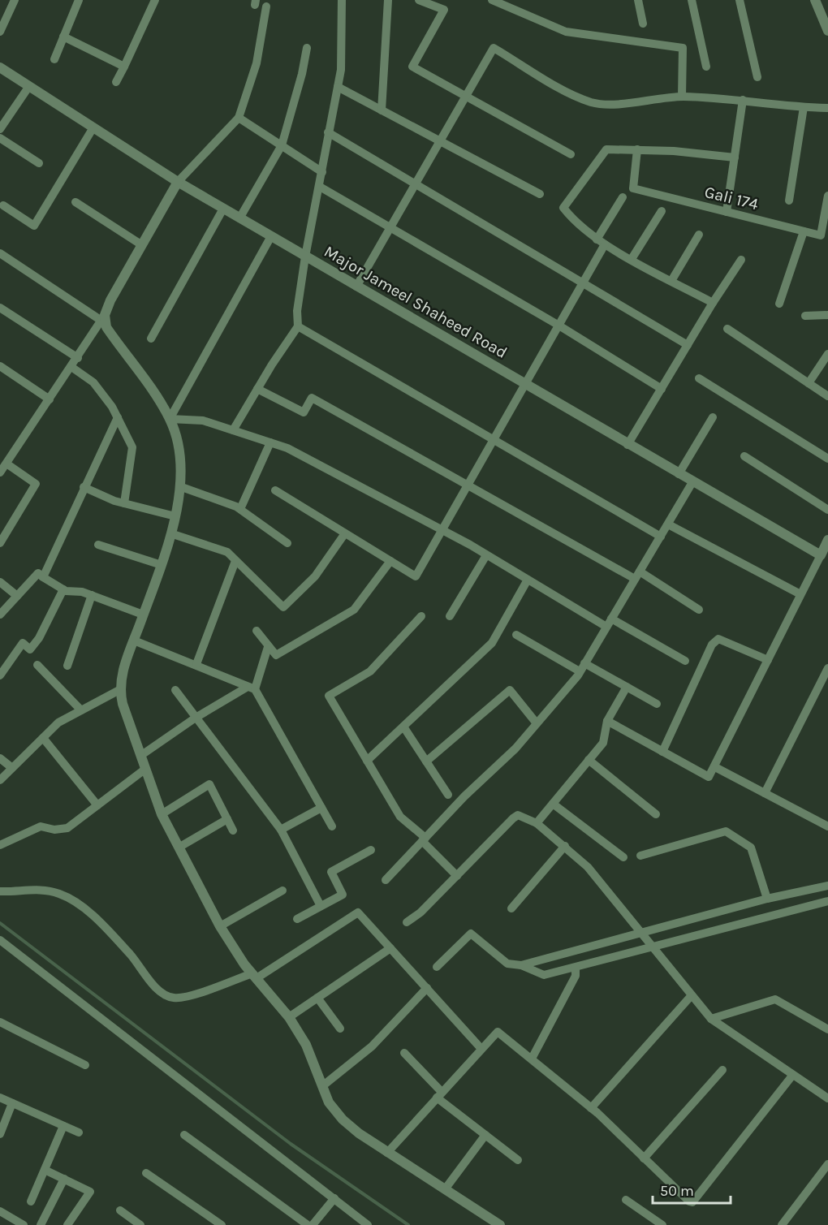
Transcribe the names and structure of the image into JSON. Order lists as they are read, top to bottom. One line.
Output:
{"streets":{"street":["Gali 174","Major Jameel Shaheed Road"]},"scale_bar":"50 m"}
